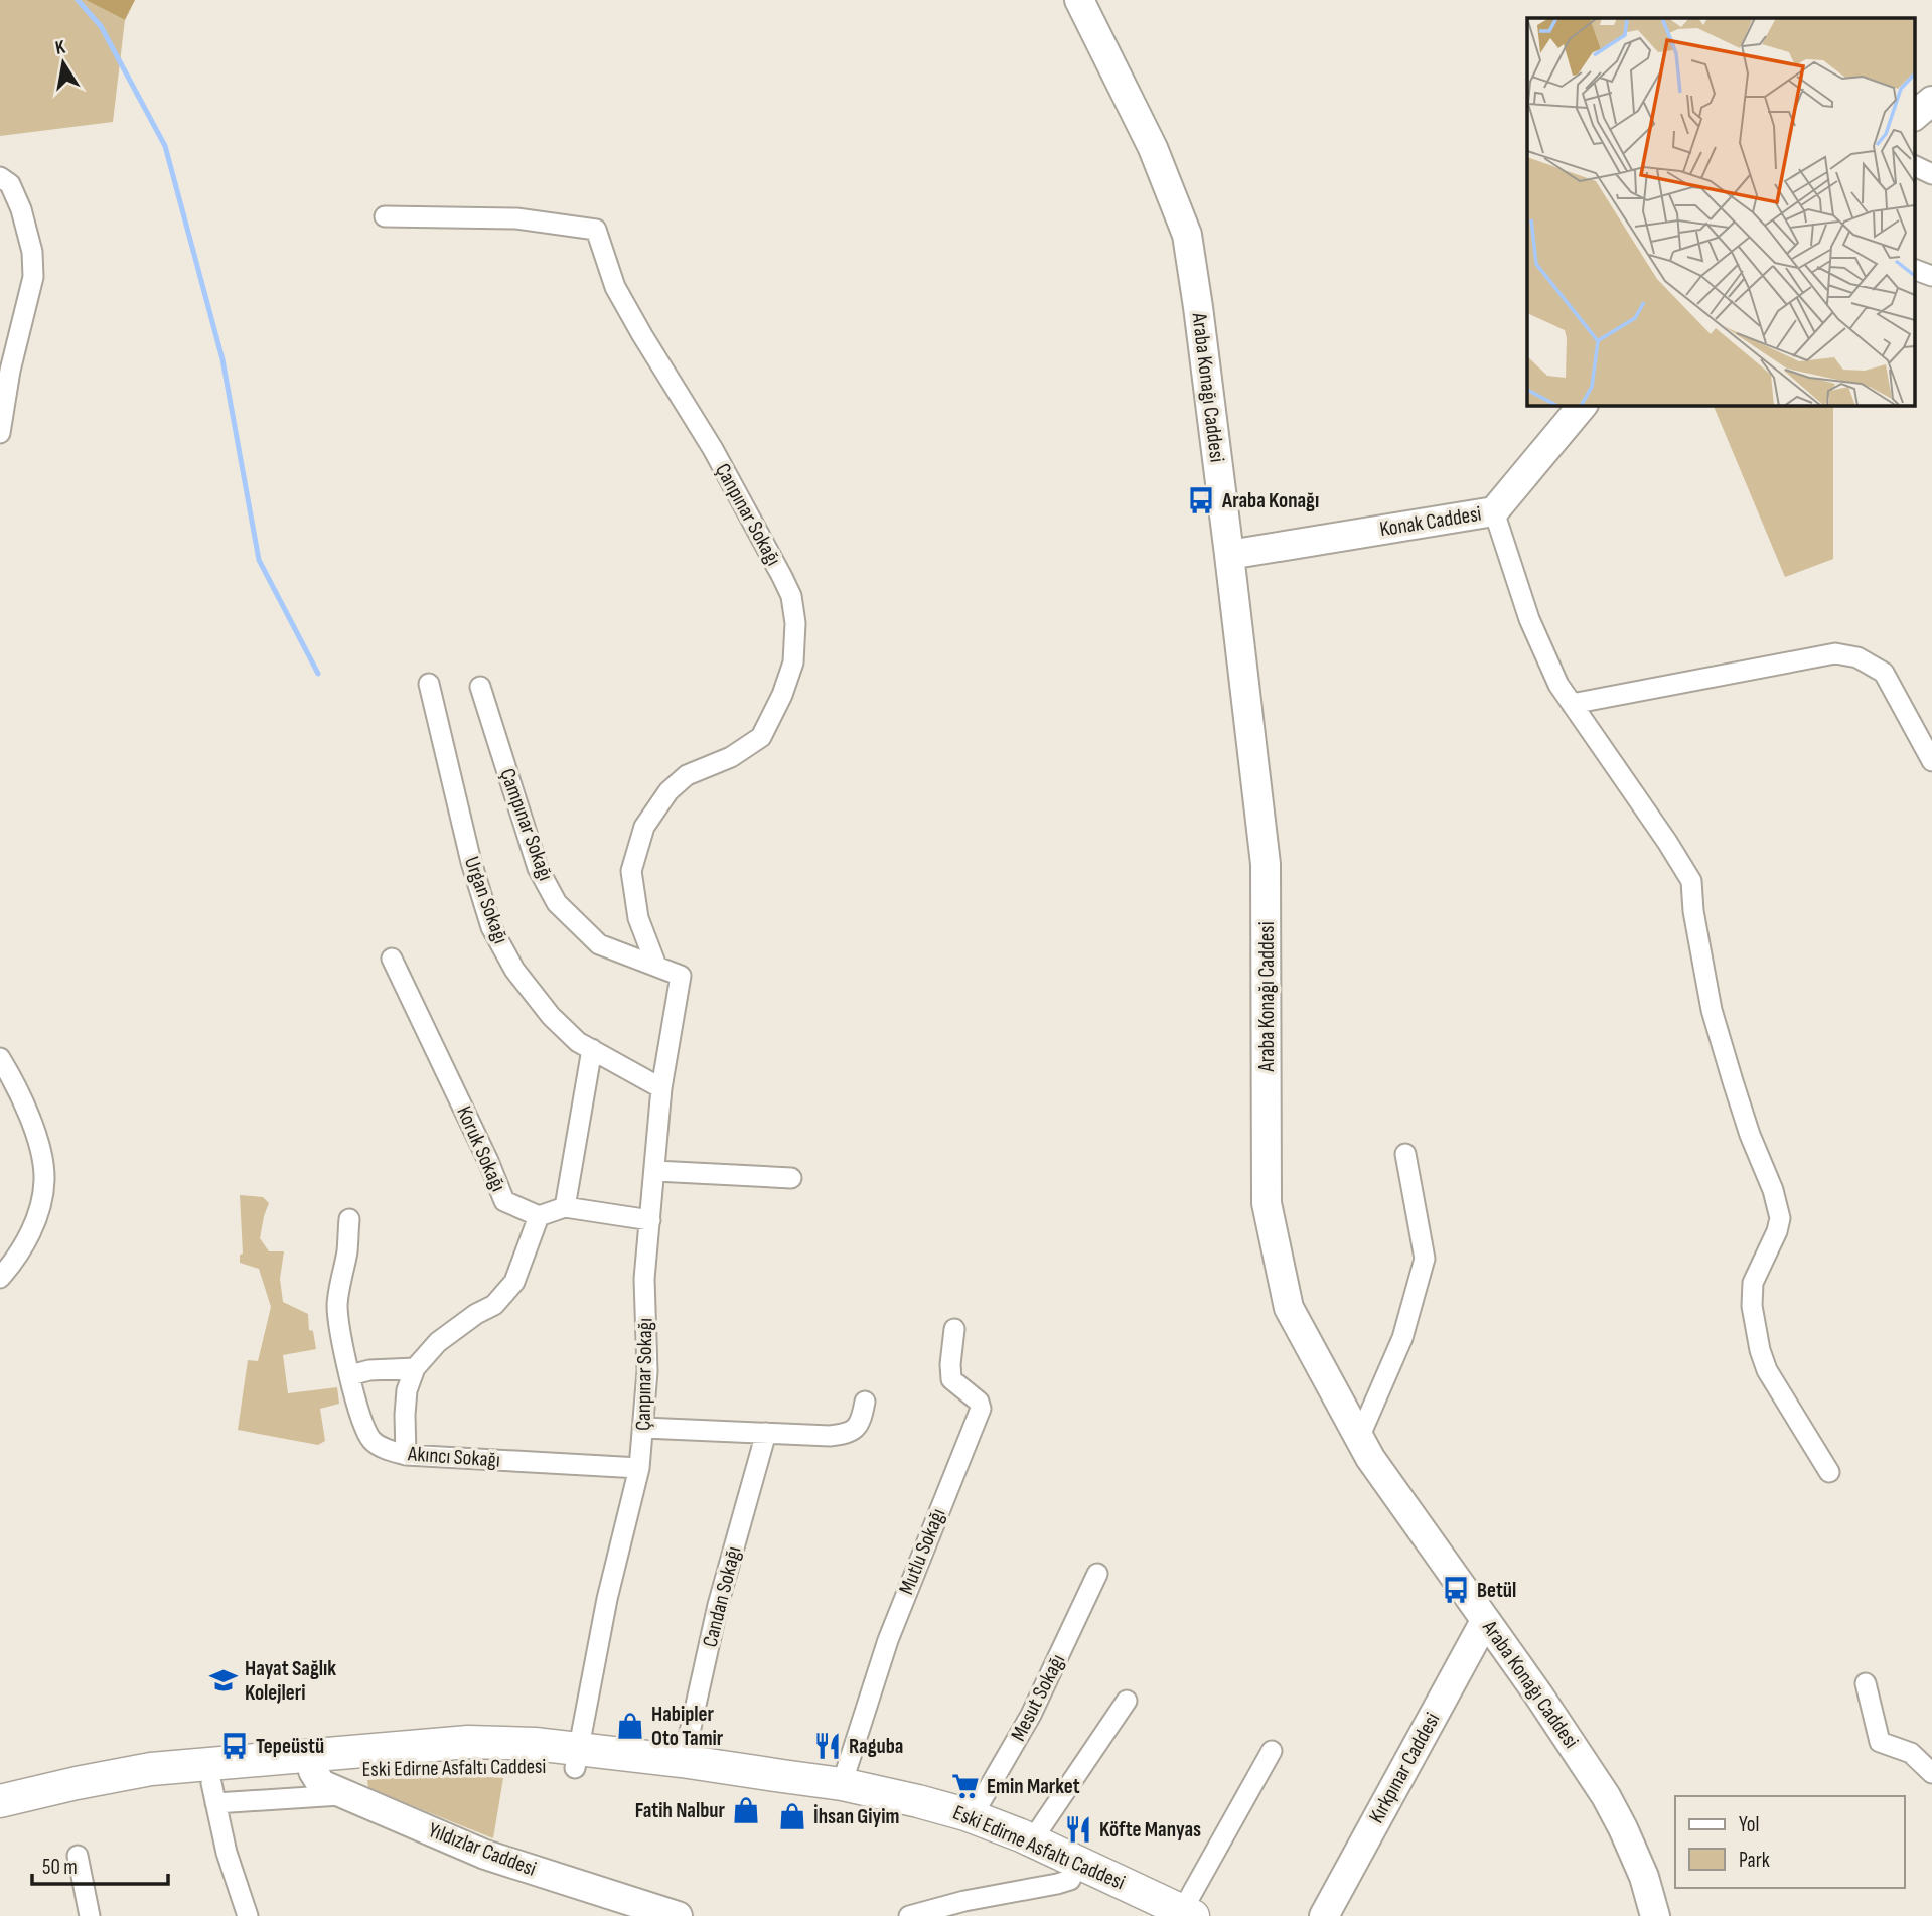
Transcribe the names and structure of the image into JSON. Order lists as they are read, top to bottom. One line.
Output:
{"streets":{"main road":["Araba Konağı Caddesi","Konak Caddesi","Eski Edirne Asfaltı Caddesi","Kırkpınar Caddesi","Yıldızlar Caddesi"],"street":["Çanpınar Sokağı","Çampınar Sokağı","Urgan Sokağı","Koruk Sokağı","Akıncı Sokağı","Mutlu Sokağı","Candan Sokağı","Mesut Sokağı"]},"crossings":[["Araba Konağı Caddesi","Konak Caddesi"],["Araba Konağı Caddesi","Kırkpınar Caddesi"],["Çanpınar Sokağı","Çampınar Sokağı"],["Çanpınar Sokağı","Urgan Sokağı"],["Çanpınar Sokağı","Akıncı Sokağı"],["Çanpınar Sokağı","Eski Edirne Asfaltı Caddesi"],["Mutlu Sokağı","Eski Edirne Asfaltı Caddesi"],["Candan Sokağı","Eski Edirne Asfaltı Caddesi"],["Mesut Sokağı","Eski Edirne Asfaltı Caddesi"],["Eski Edirne Asfaltı Caddesi","Yıldızlar Caddesi"]],"places":{"bus stop":["Araba Konağı","Betül","Tepeüstü"],"school or university":["Hayat Sağlık Kolejleri"],"shop":["Habipler Oto Tamir","Fatih Nalbur","İhsan Giyim"],"restaurant":["Raguba","Köfte Manyas"],"supermarket":["Emin Market"]},"legend":["Yol","Park"],"scale_bar":"50 m","north":"top"}
